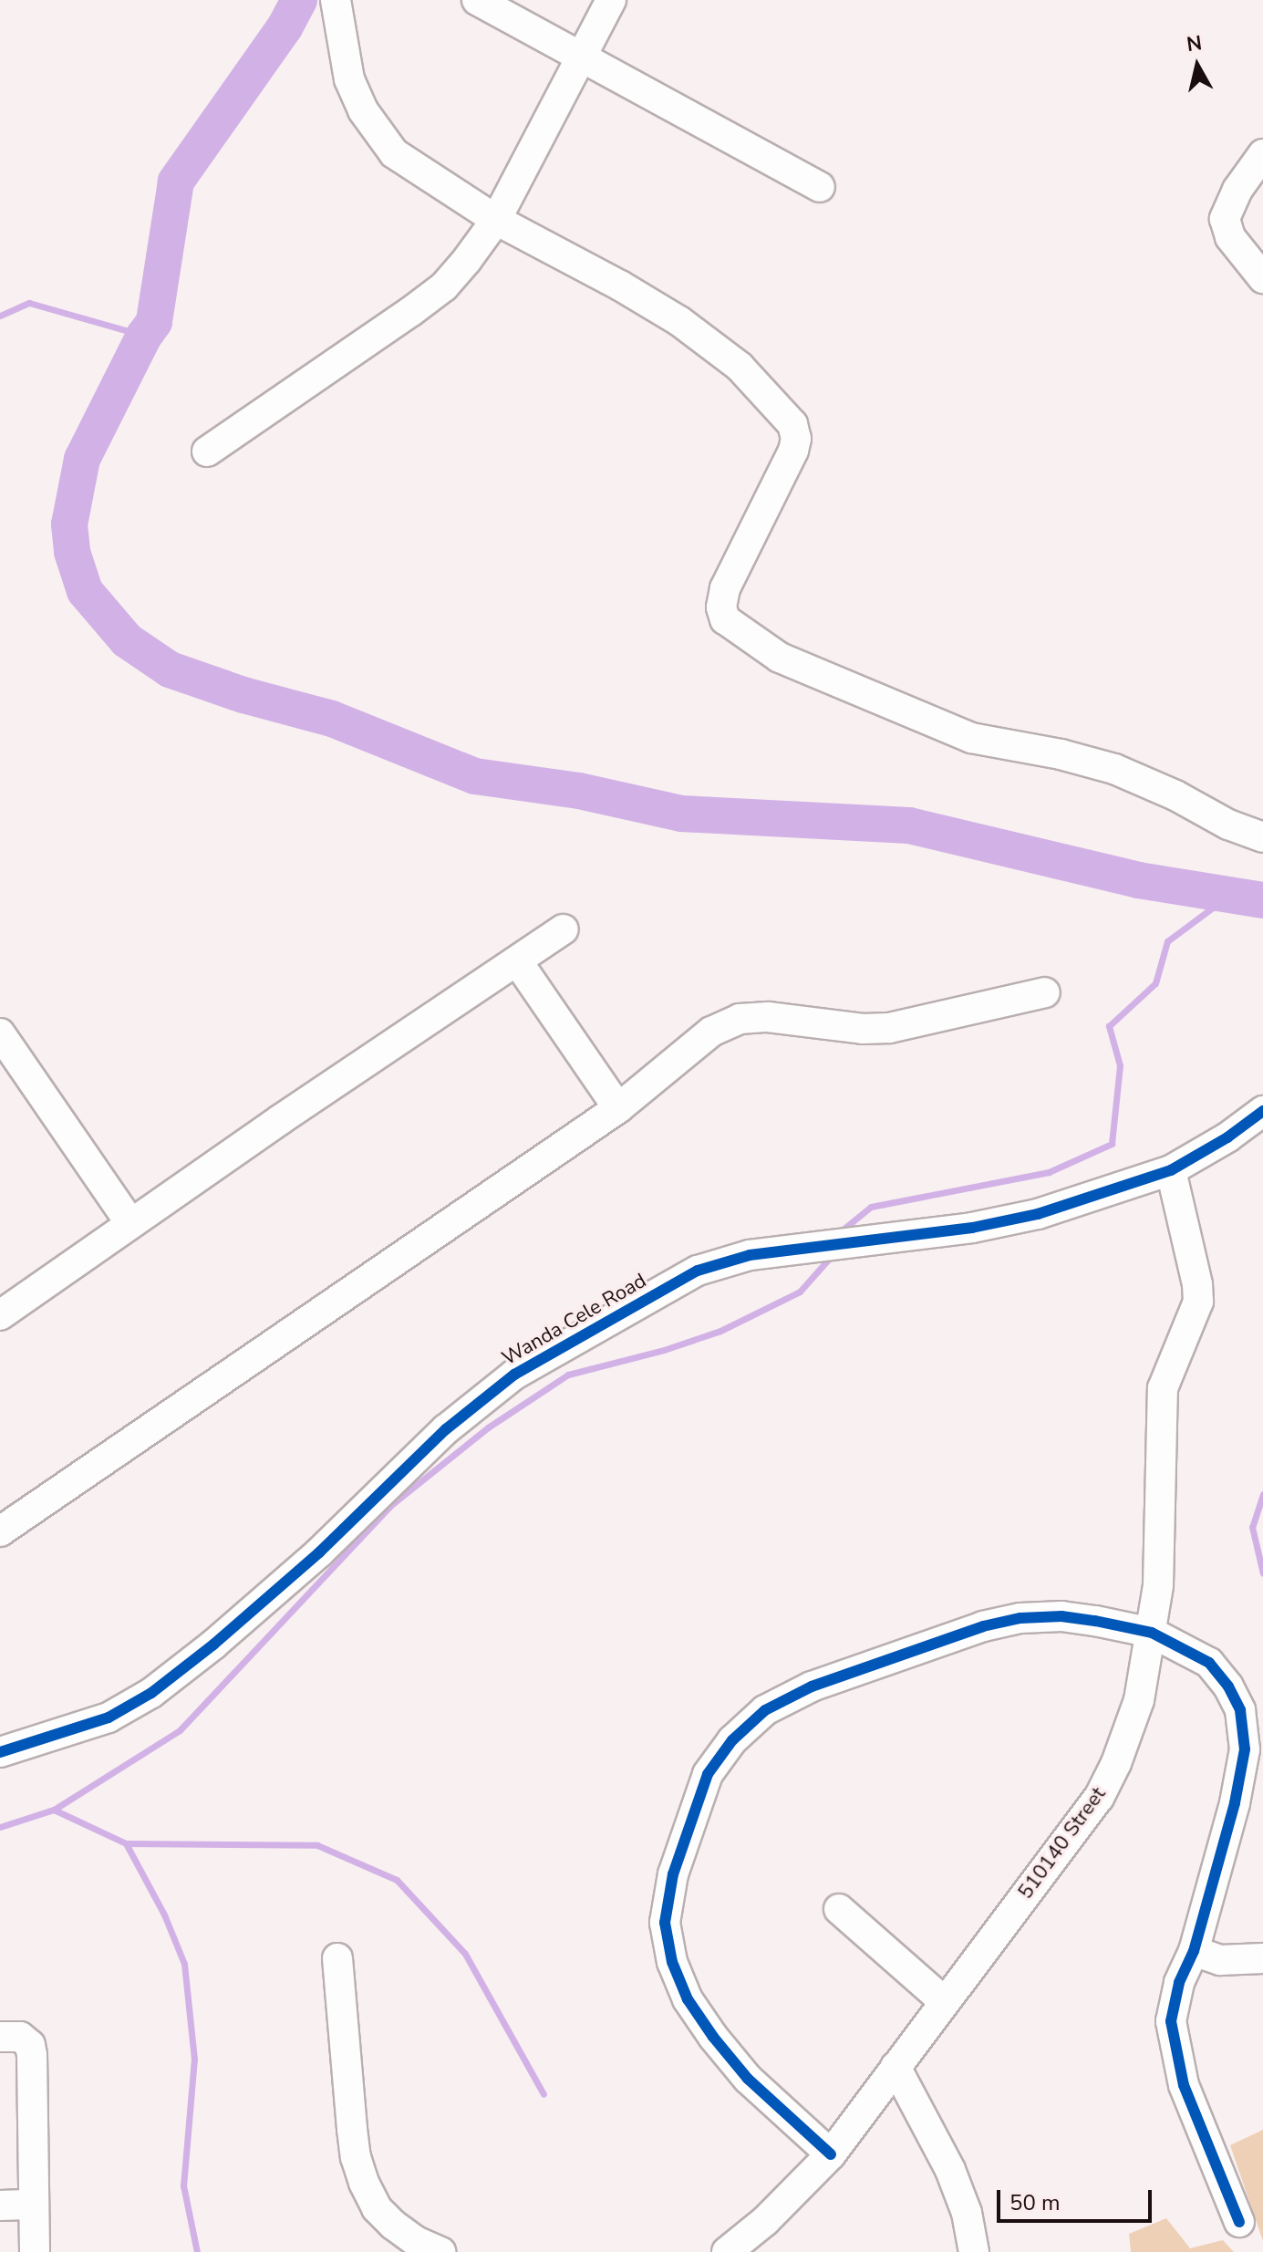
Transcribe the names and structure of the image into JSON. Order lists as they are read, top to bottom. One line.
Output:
{"streets":{"street":["Wanda Cele Road","510140 Street"]},"crossings":[["Wanda Cele Road","510140 Street"]],"scale_bar":"50 m","north":"top"}
